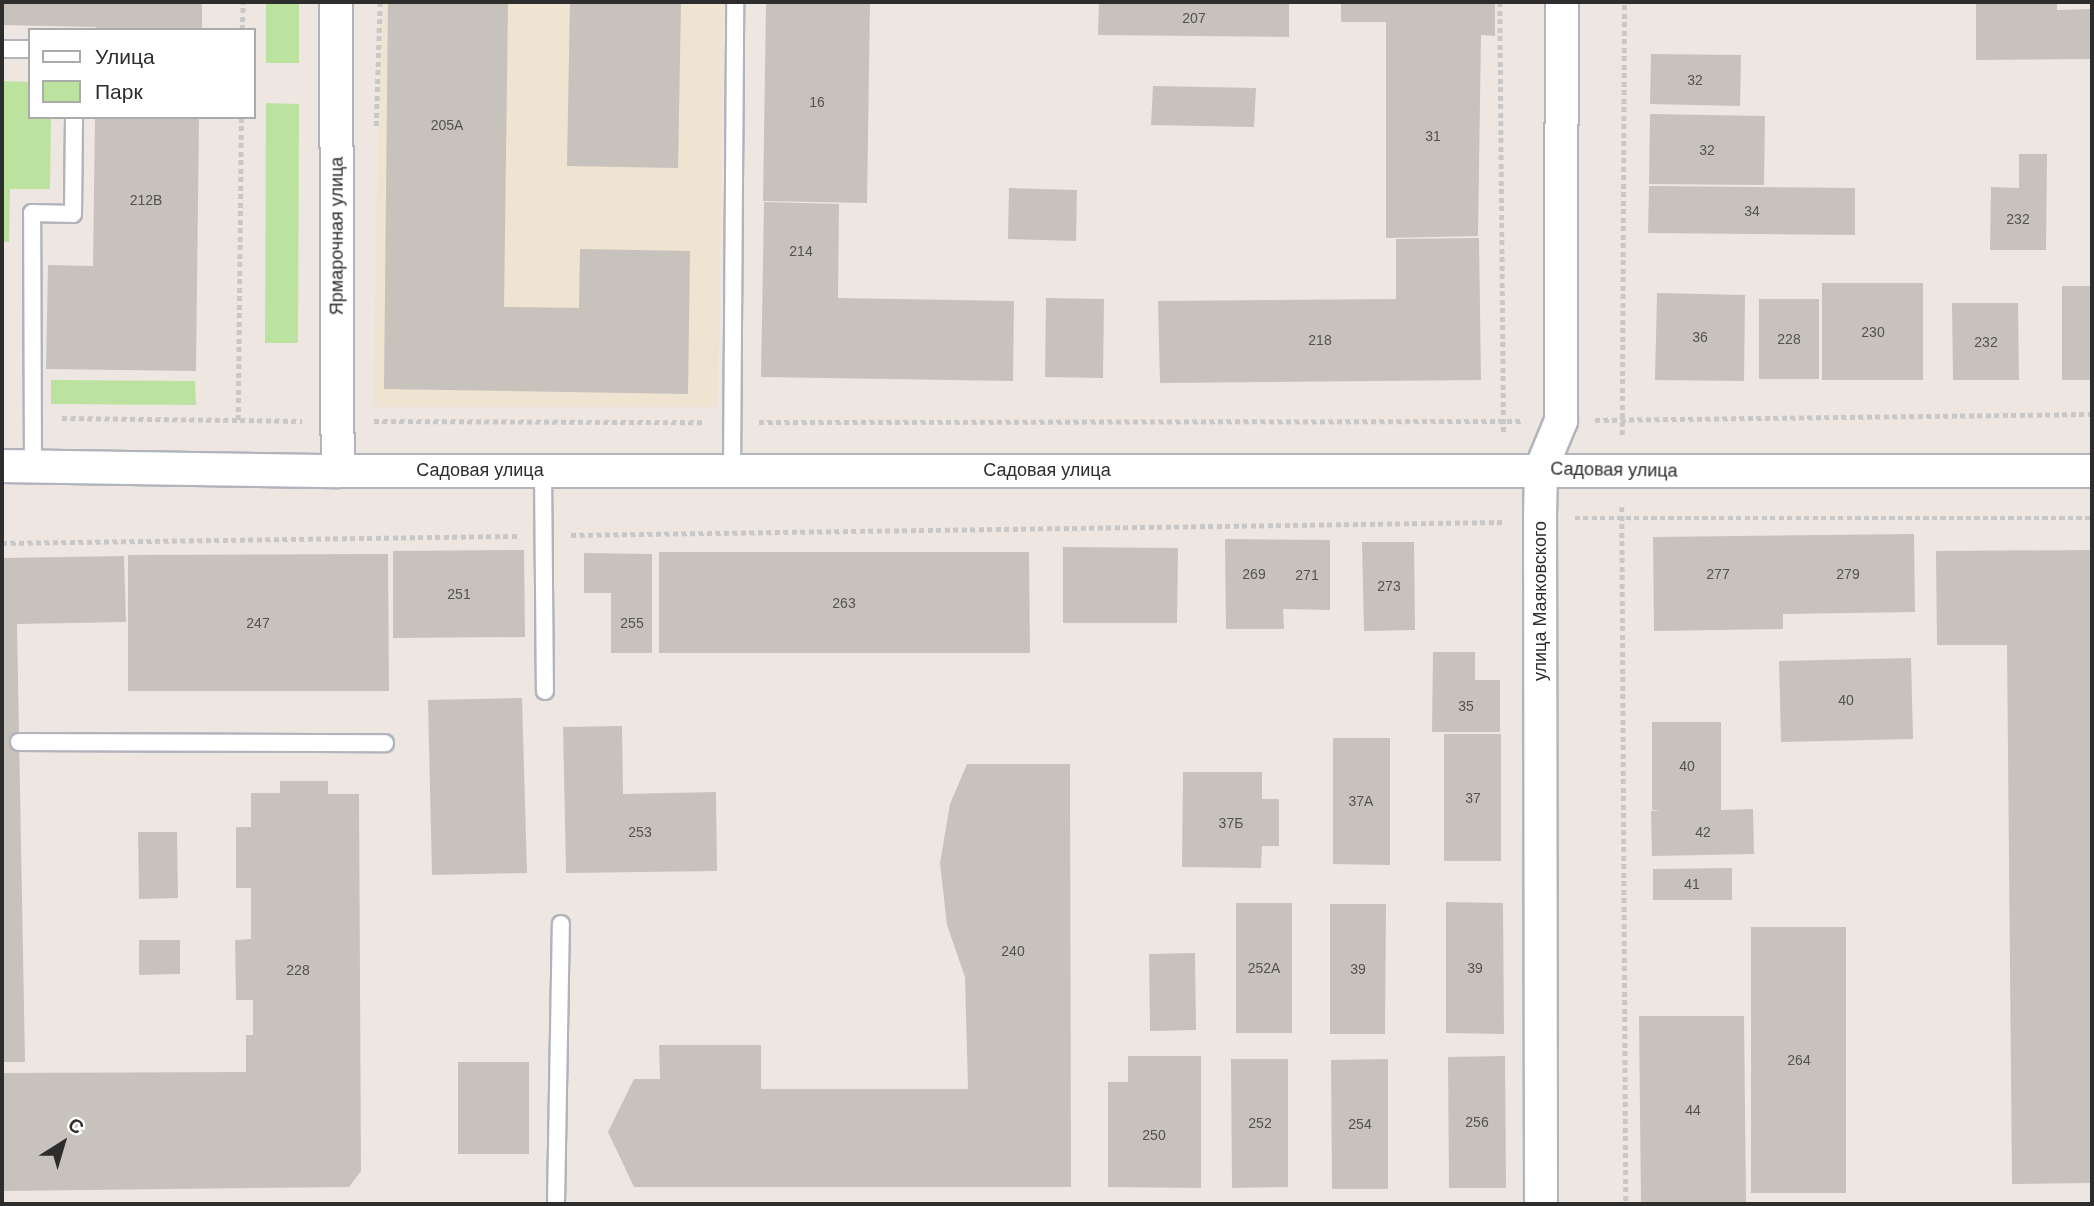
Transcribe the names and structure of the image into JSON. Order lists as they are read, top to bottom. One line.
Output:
{"streets":{"street":["Ярмарочная улица","Садовая улица","улица Маяковского"]},"crossings":[["Ярмарочная улица","Садовая улица"],["Садовая улица","улица Маяковского"]],"house_numbers":["207","32","16","205А","31","32","212В","34","232","214","230","36","228","218","232","269","277","279","271","273","251","263","247","255","40","35","40","37","37А","37Б","253","42","41","240","252А","39","39","228","264","44","256","252","254","250"],"legend":["Улица","Парк"],"north":"top right"}
